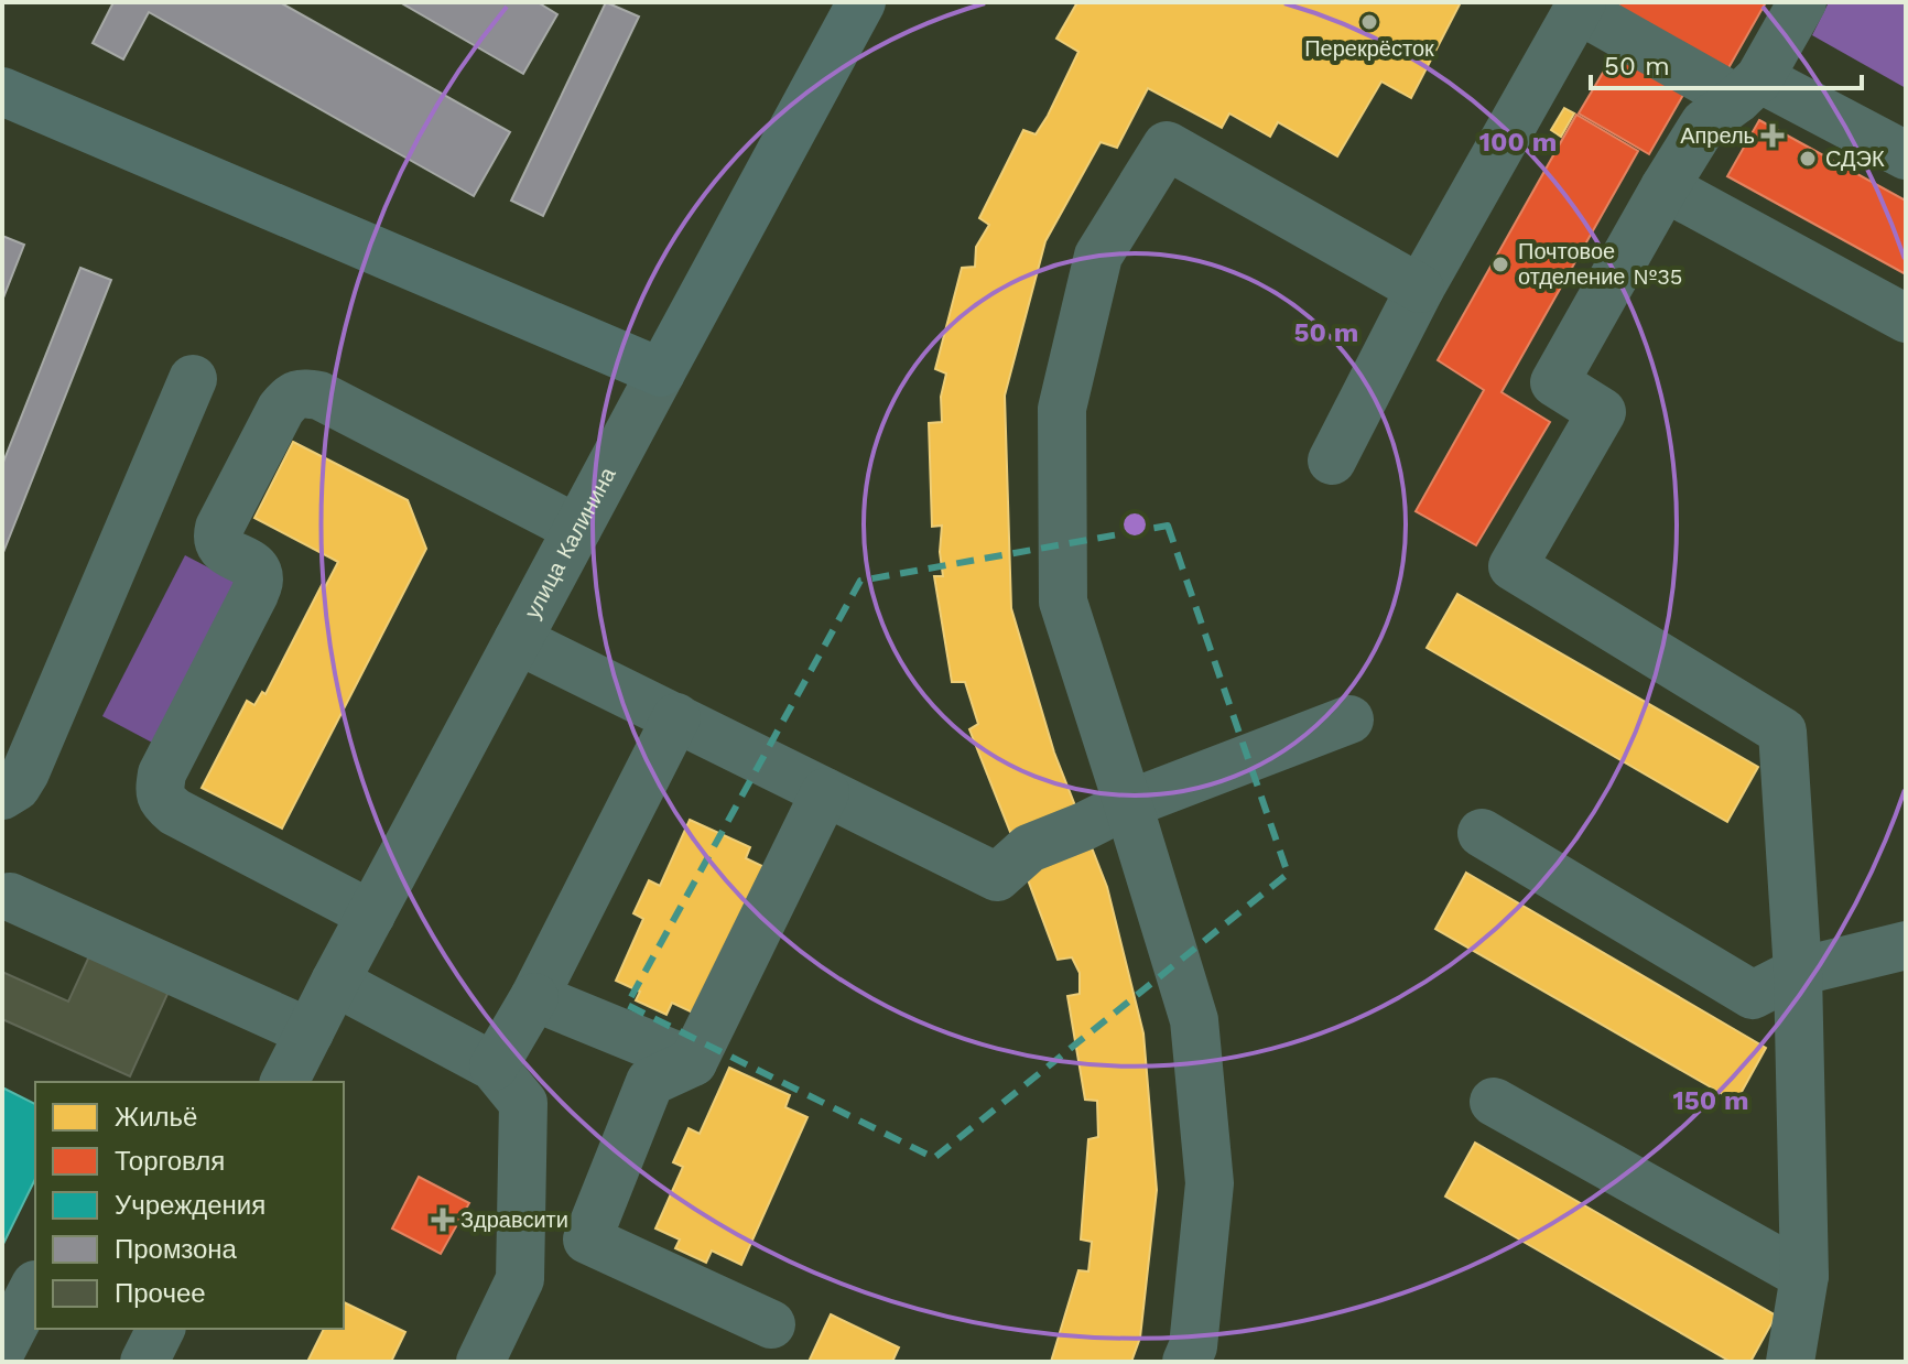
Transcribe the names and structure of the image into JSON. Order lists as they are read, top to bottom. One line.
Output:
{"streets":{"main road":["улица Калинина"]},"places":{"other":["Перекрёсток","СДЭК","Почтовое отделение №35"],"health":["Апрель","Здравсити"]},"legend":["Жильё","Торговля","Учреждения","Промзона","Прочее"],"scale_bar":"50 m","rings":["100 m","50 m","150 m"]}
